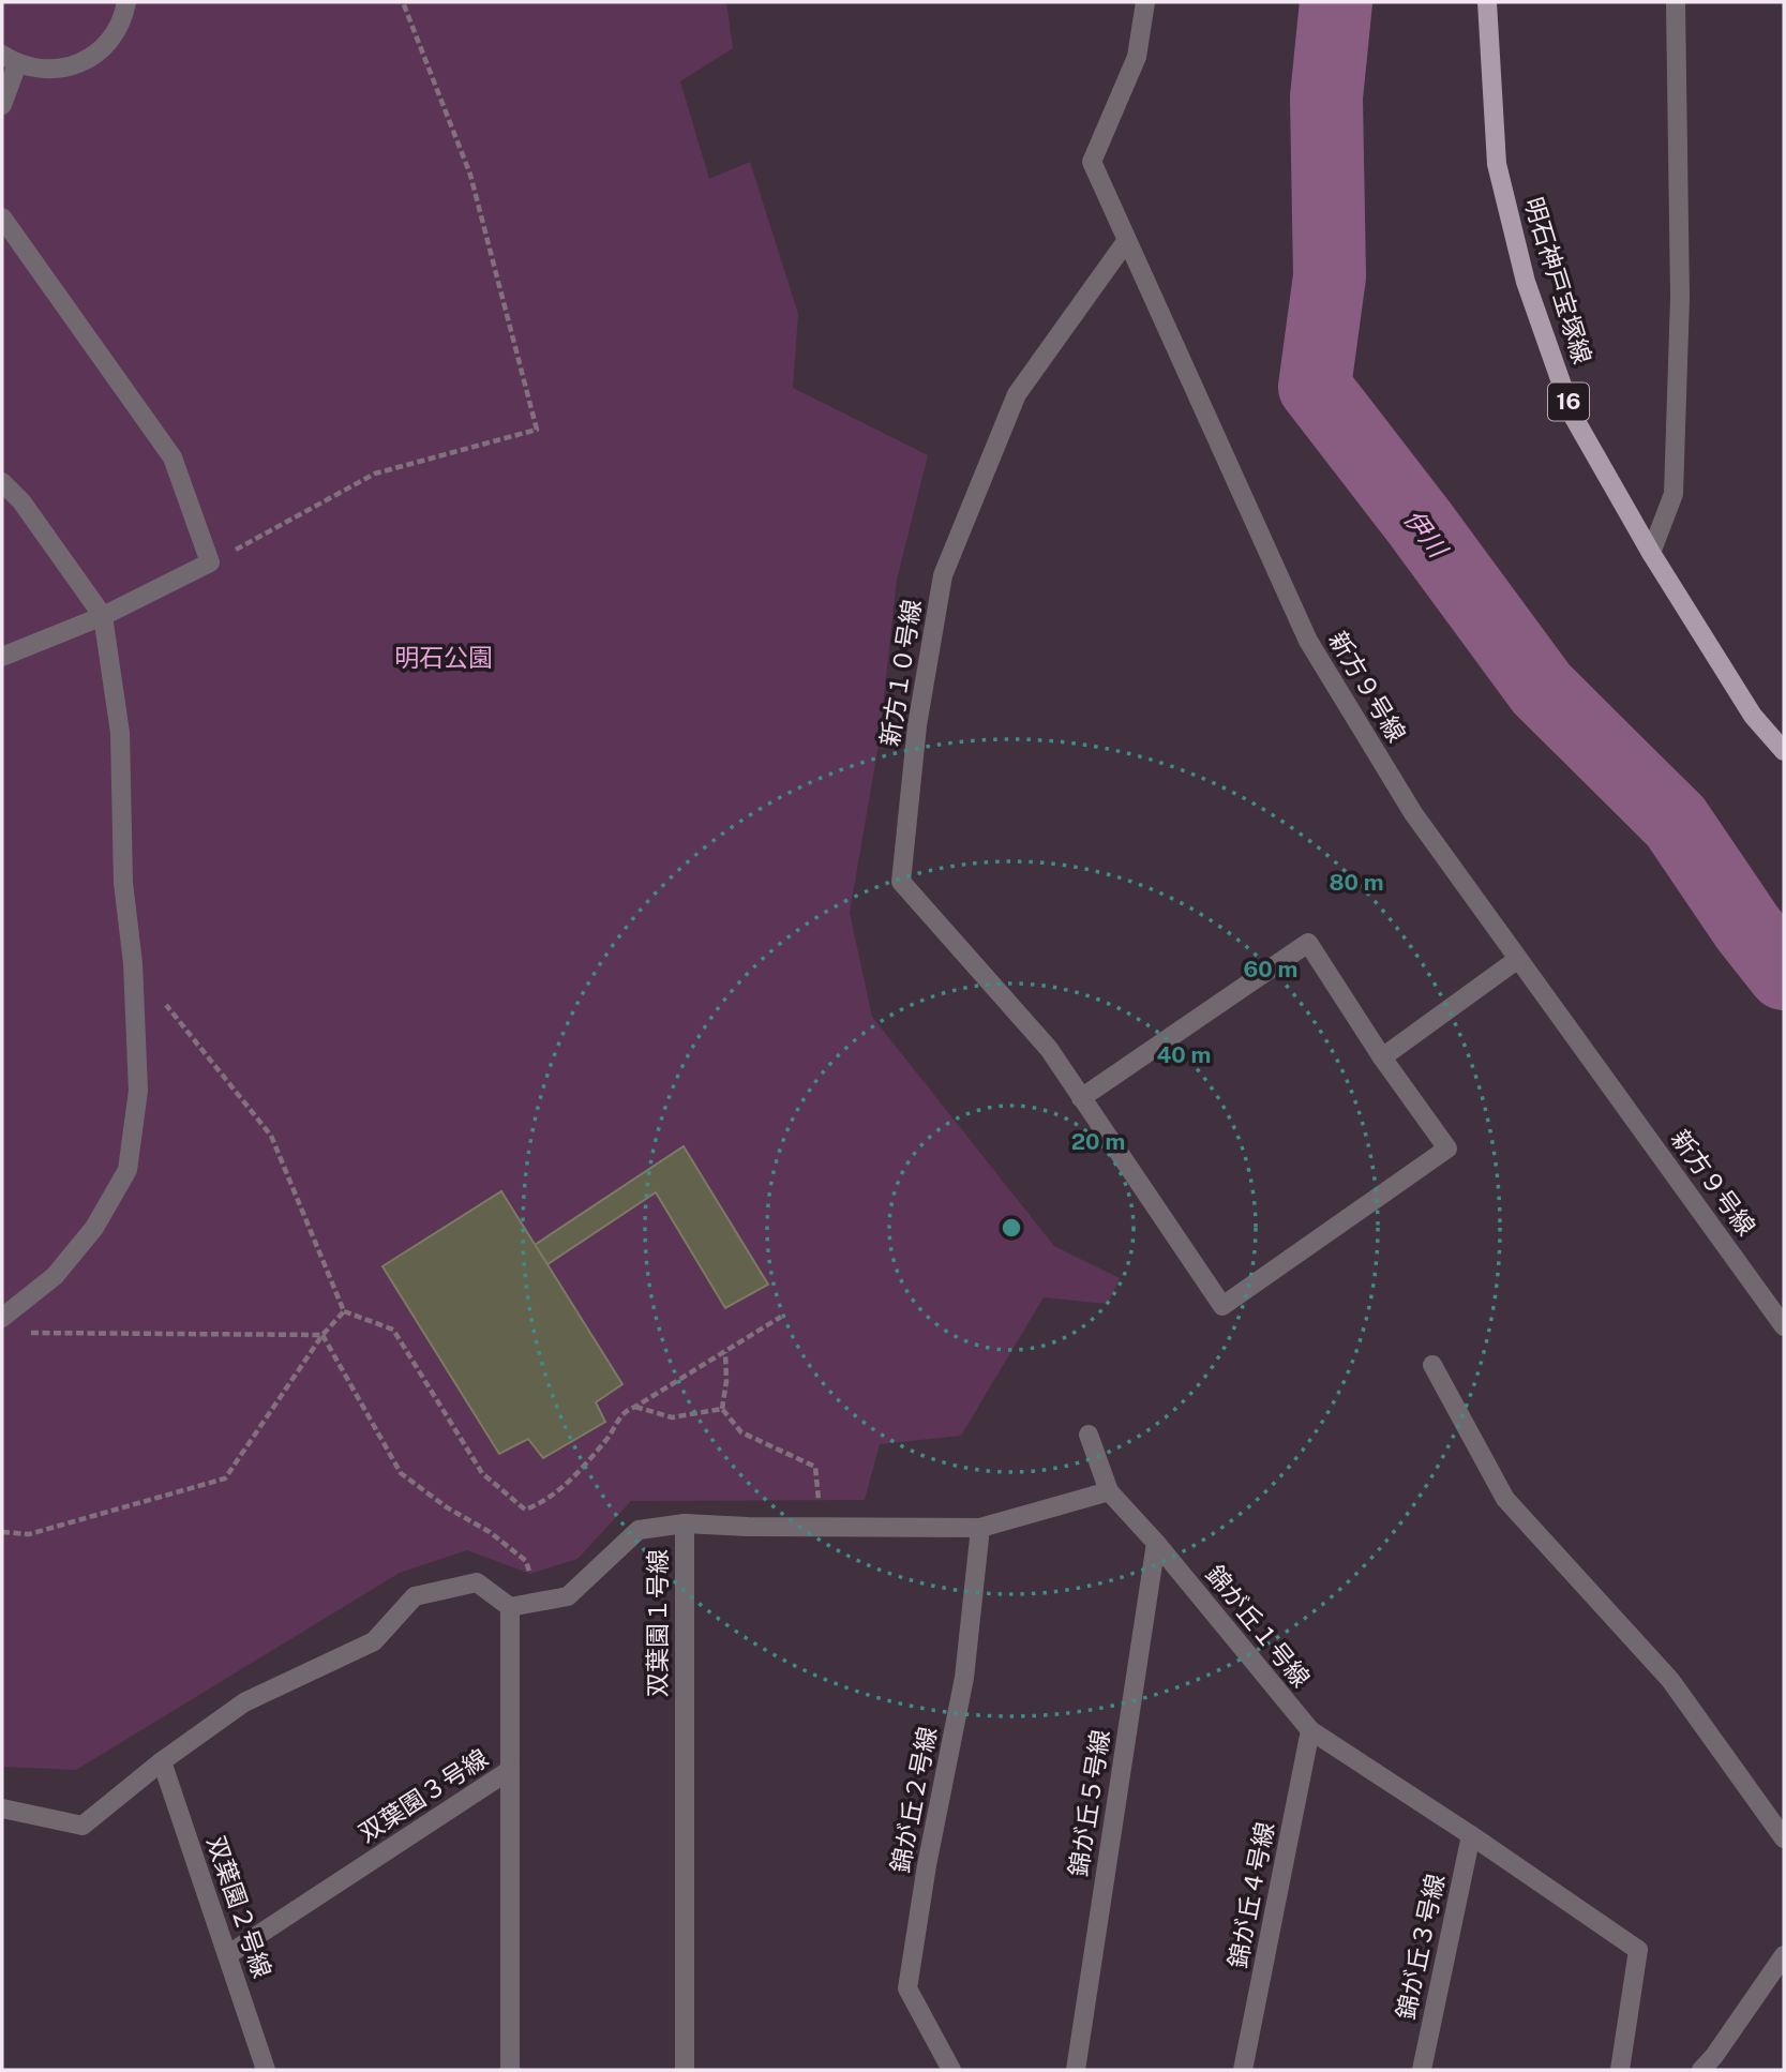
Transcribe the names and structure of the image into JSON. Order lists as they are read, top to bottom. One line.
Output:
{"streets":{"main road":["明石神戸宝塚線","16"],"street":["新方１０号線","新方９号線","双葉園１号線","錦が丘１号線","双葉園３号線","錦が丘２号線","錦が丘５号線","錦が丘４号線","双葉園２号線","錦が丘３号線"]},"crossings":[["新方１０号線","新方９号線"],["双葉園１号線","双葉園３号線"],["錦が丘１号線","錦が丘５号線"],["錦が丘１号線","錦が丘４号線"],["錦が丘１号線","錦が丘３号線"],["双葉園３号線","双葉園２号線"]],"water":["伊川"],"parks":["明石公園"],"rings":["80 m","60 m","40 m","20 m"]}
